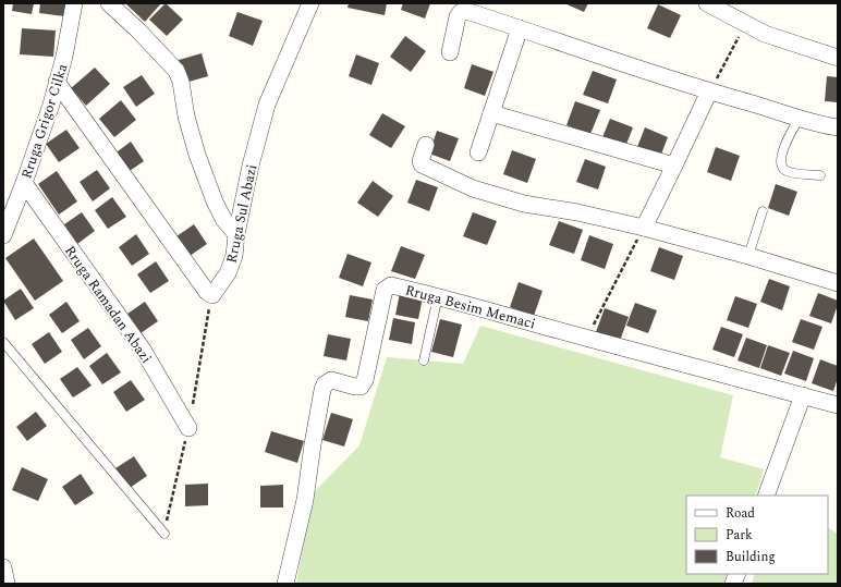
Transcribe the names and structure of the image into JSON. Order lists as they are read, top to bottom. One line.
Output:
{"streets":{"street":["Rruga Grigor Cilka","Rruga Sul Abazi","Rruga Ramadan Abazi","Rruga Besim Memaci"]},"crossings":[["Rruga Grigor Cilka","Rruga Sul Abazi"],["Rruga Grigor Cilka","Rruga Ramadan Abazi"]],"legend":["Road","Park","Building"]}
